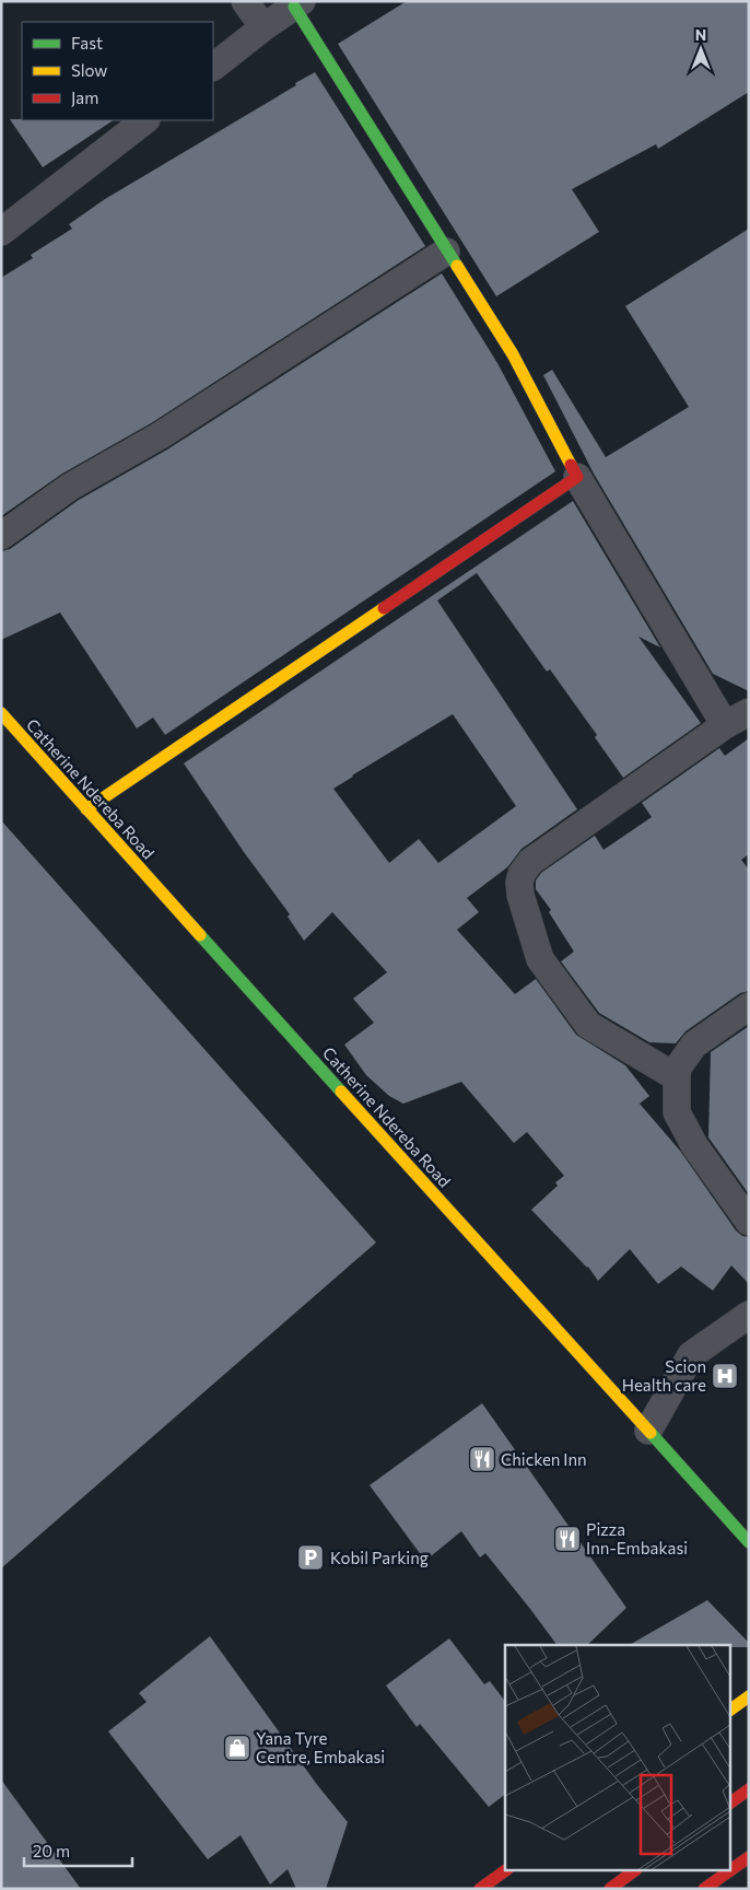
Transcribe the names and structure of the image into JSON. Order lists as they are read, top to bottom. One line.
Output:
{"streets":{"street":["Catherine Ndereba Road"]},"places":{"hospital":["Scion Health care"],"restaurant":["Chicken Inn","Pizza Inn-Embakasi"],"parking":["Kobil Parking"],"shop":["Yana Tyre Centre, Embakasi"]},"legend":["Fast","Slow","Jam"],"scale_bar":"20 m","north":"top"}
